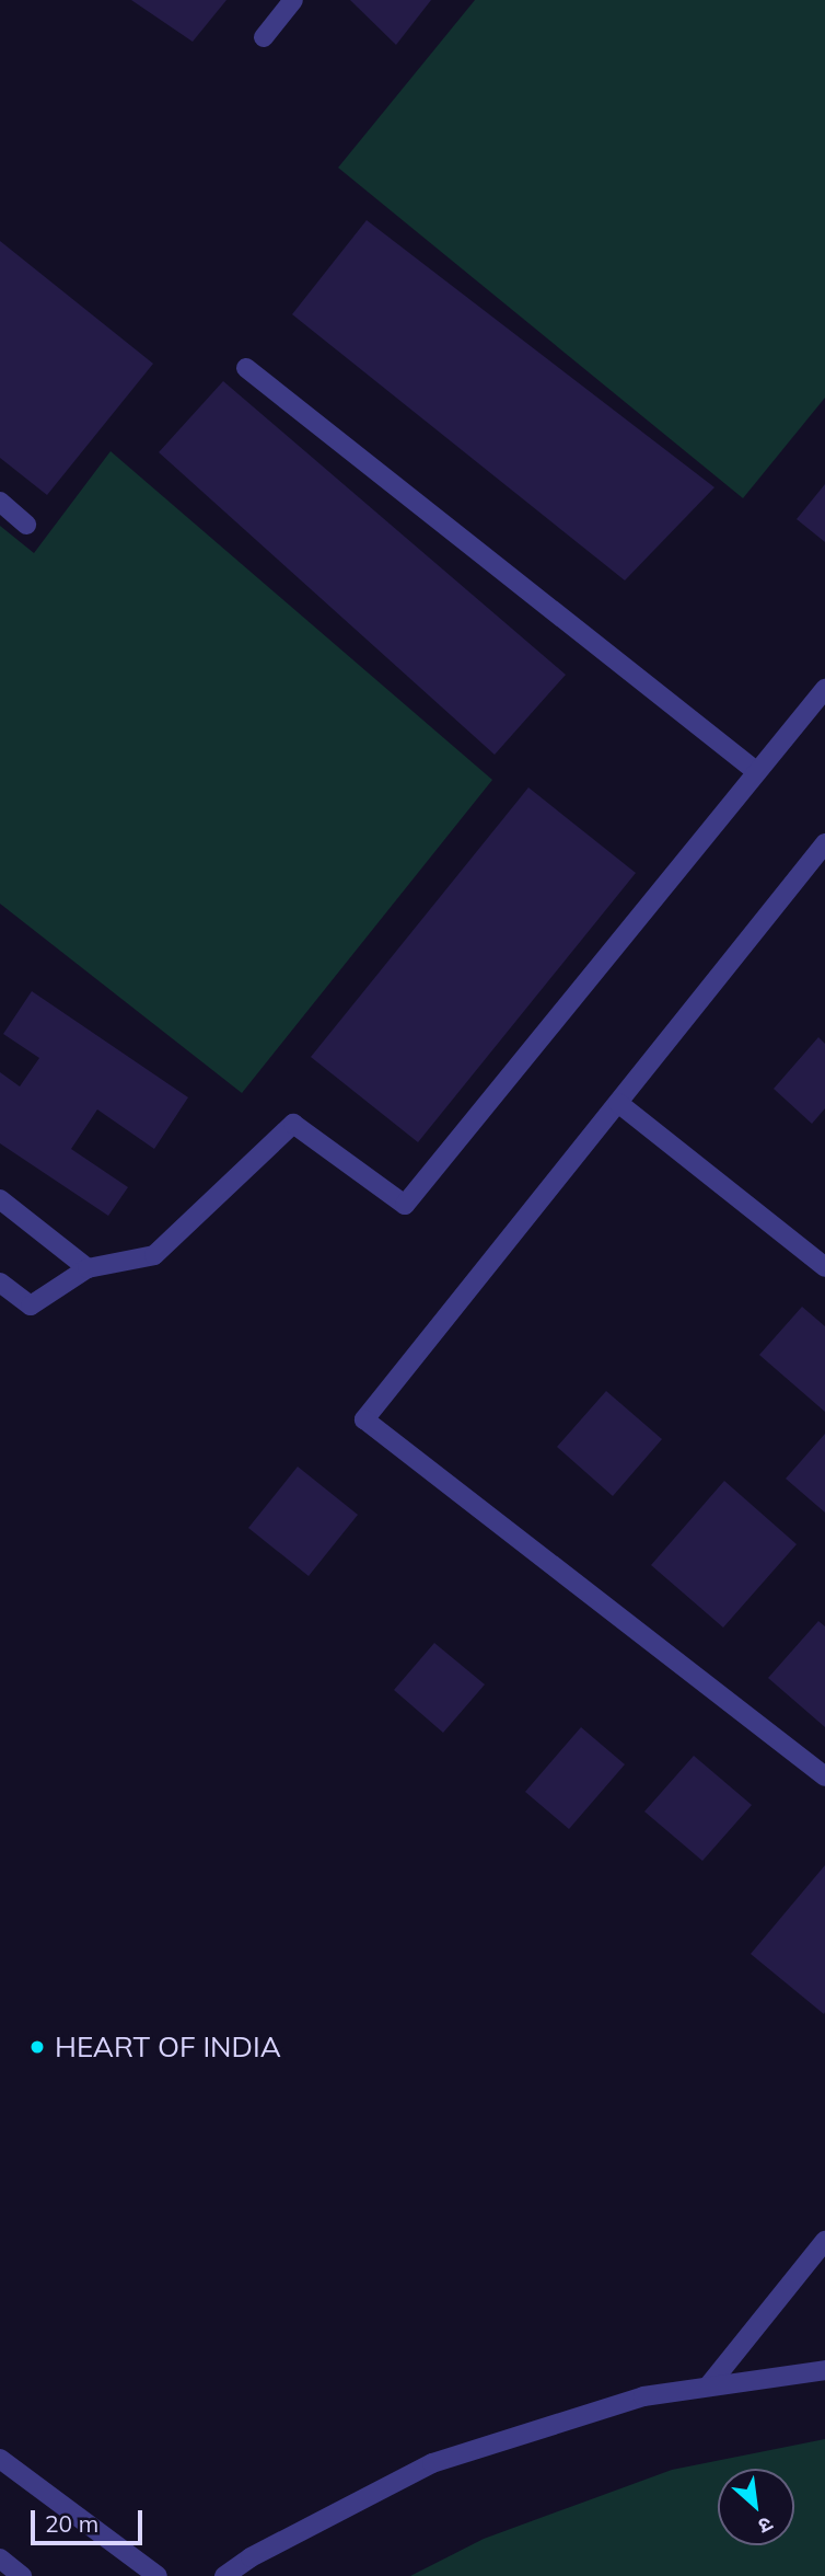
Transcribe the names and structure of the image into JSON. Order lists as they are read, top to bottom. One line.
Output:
{"places":["HEART OF INDIA"],"scale_bar":"20 m","north":"bottom right"}
